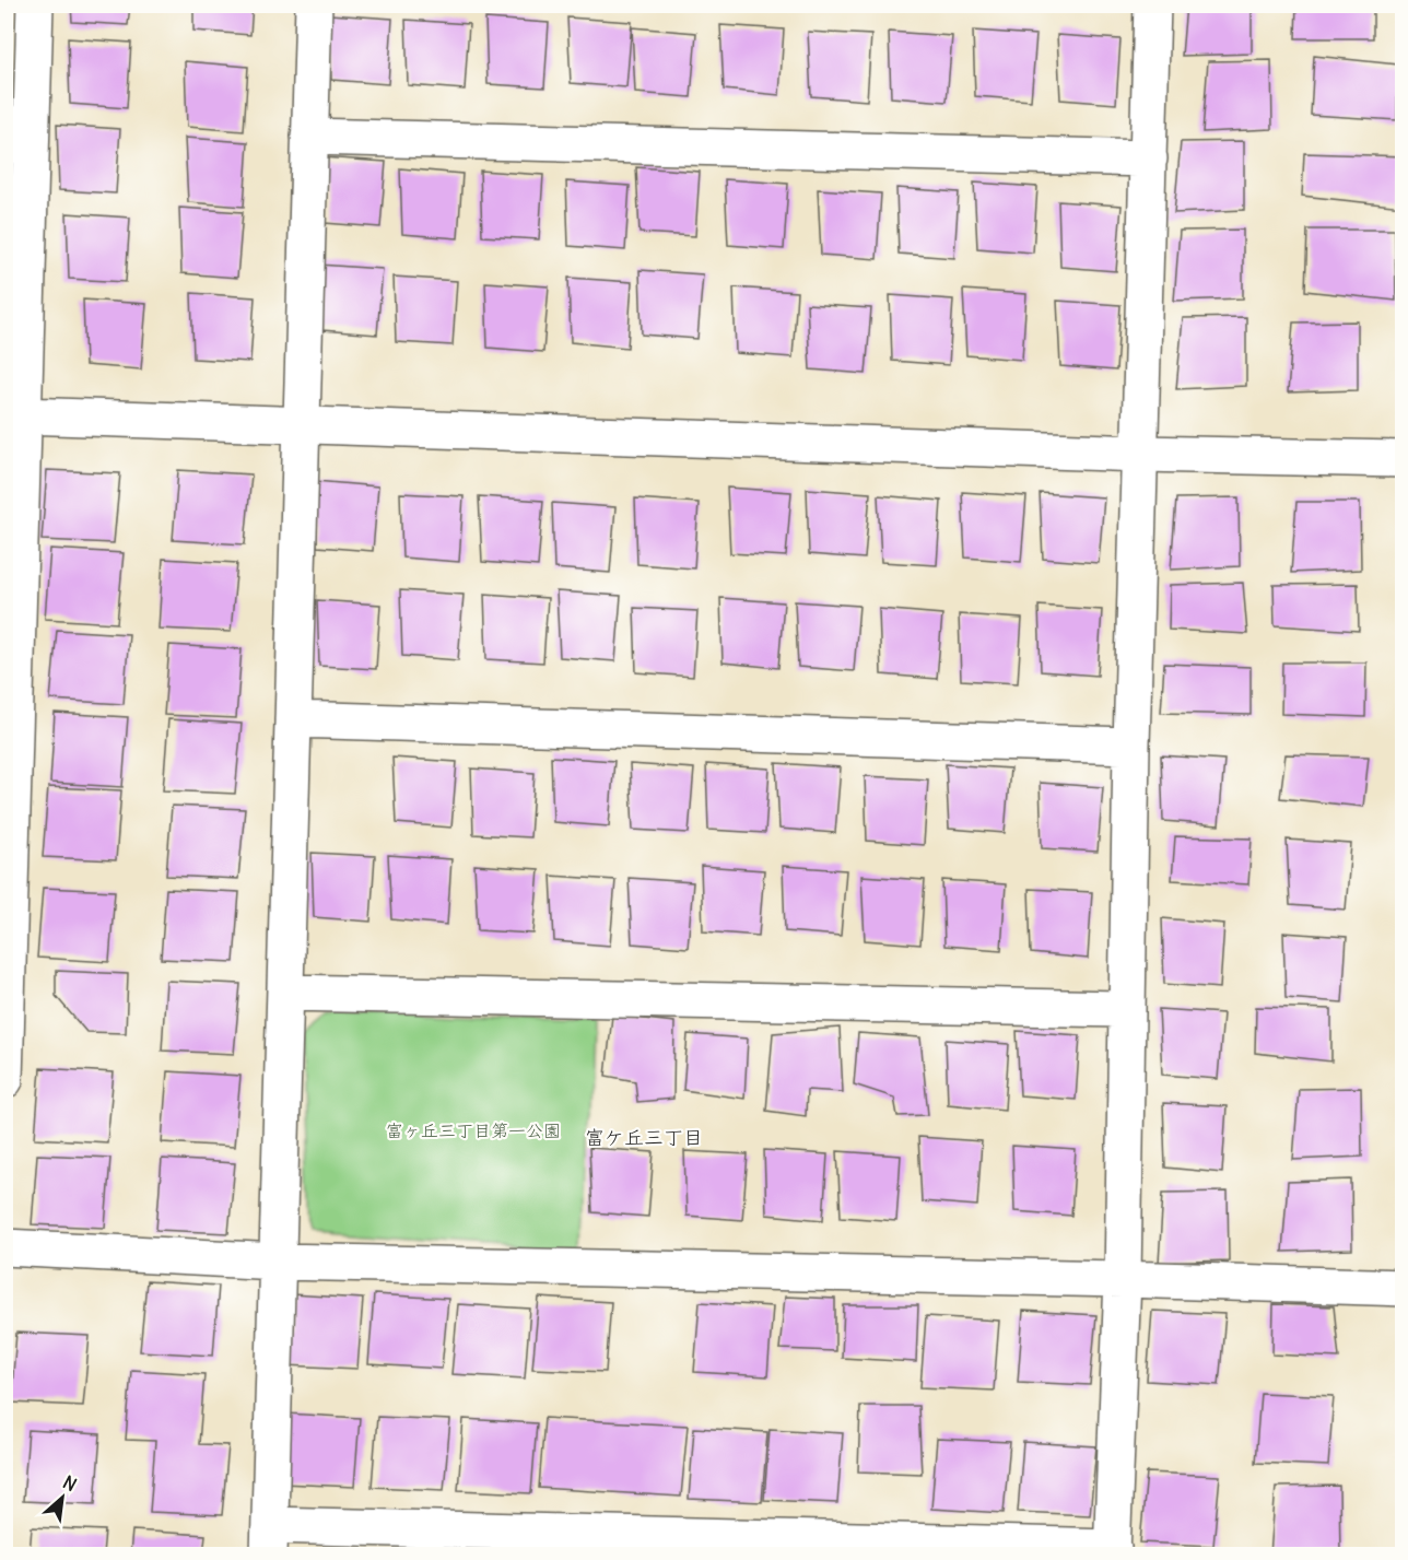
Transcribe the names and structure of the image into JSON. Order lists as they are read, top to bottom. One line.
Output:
{"districts":["富ケ丘三丁目"],"parks":["富ヶ丘三丁目第一公園"],"north":"top right"}
